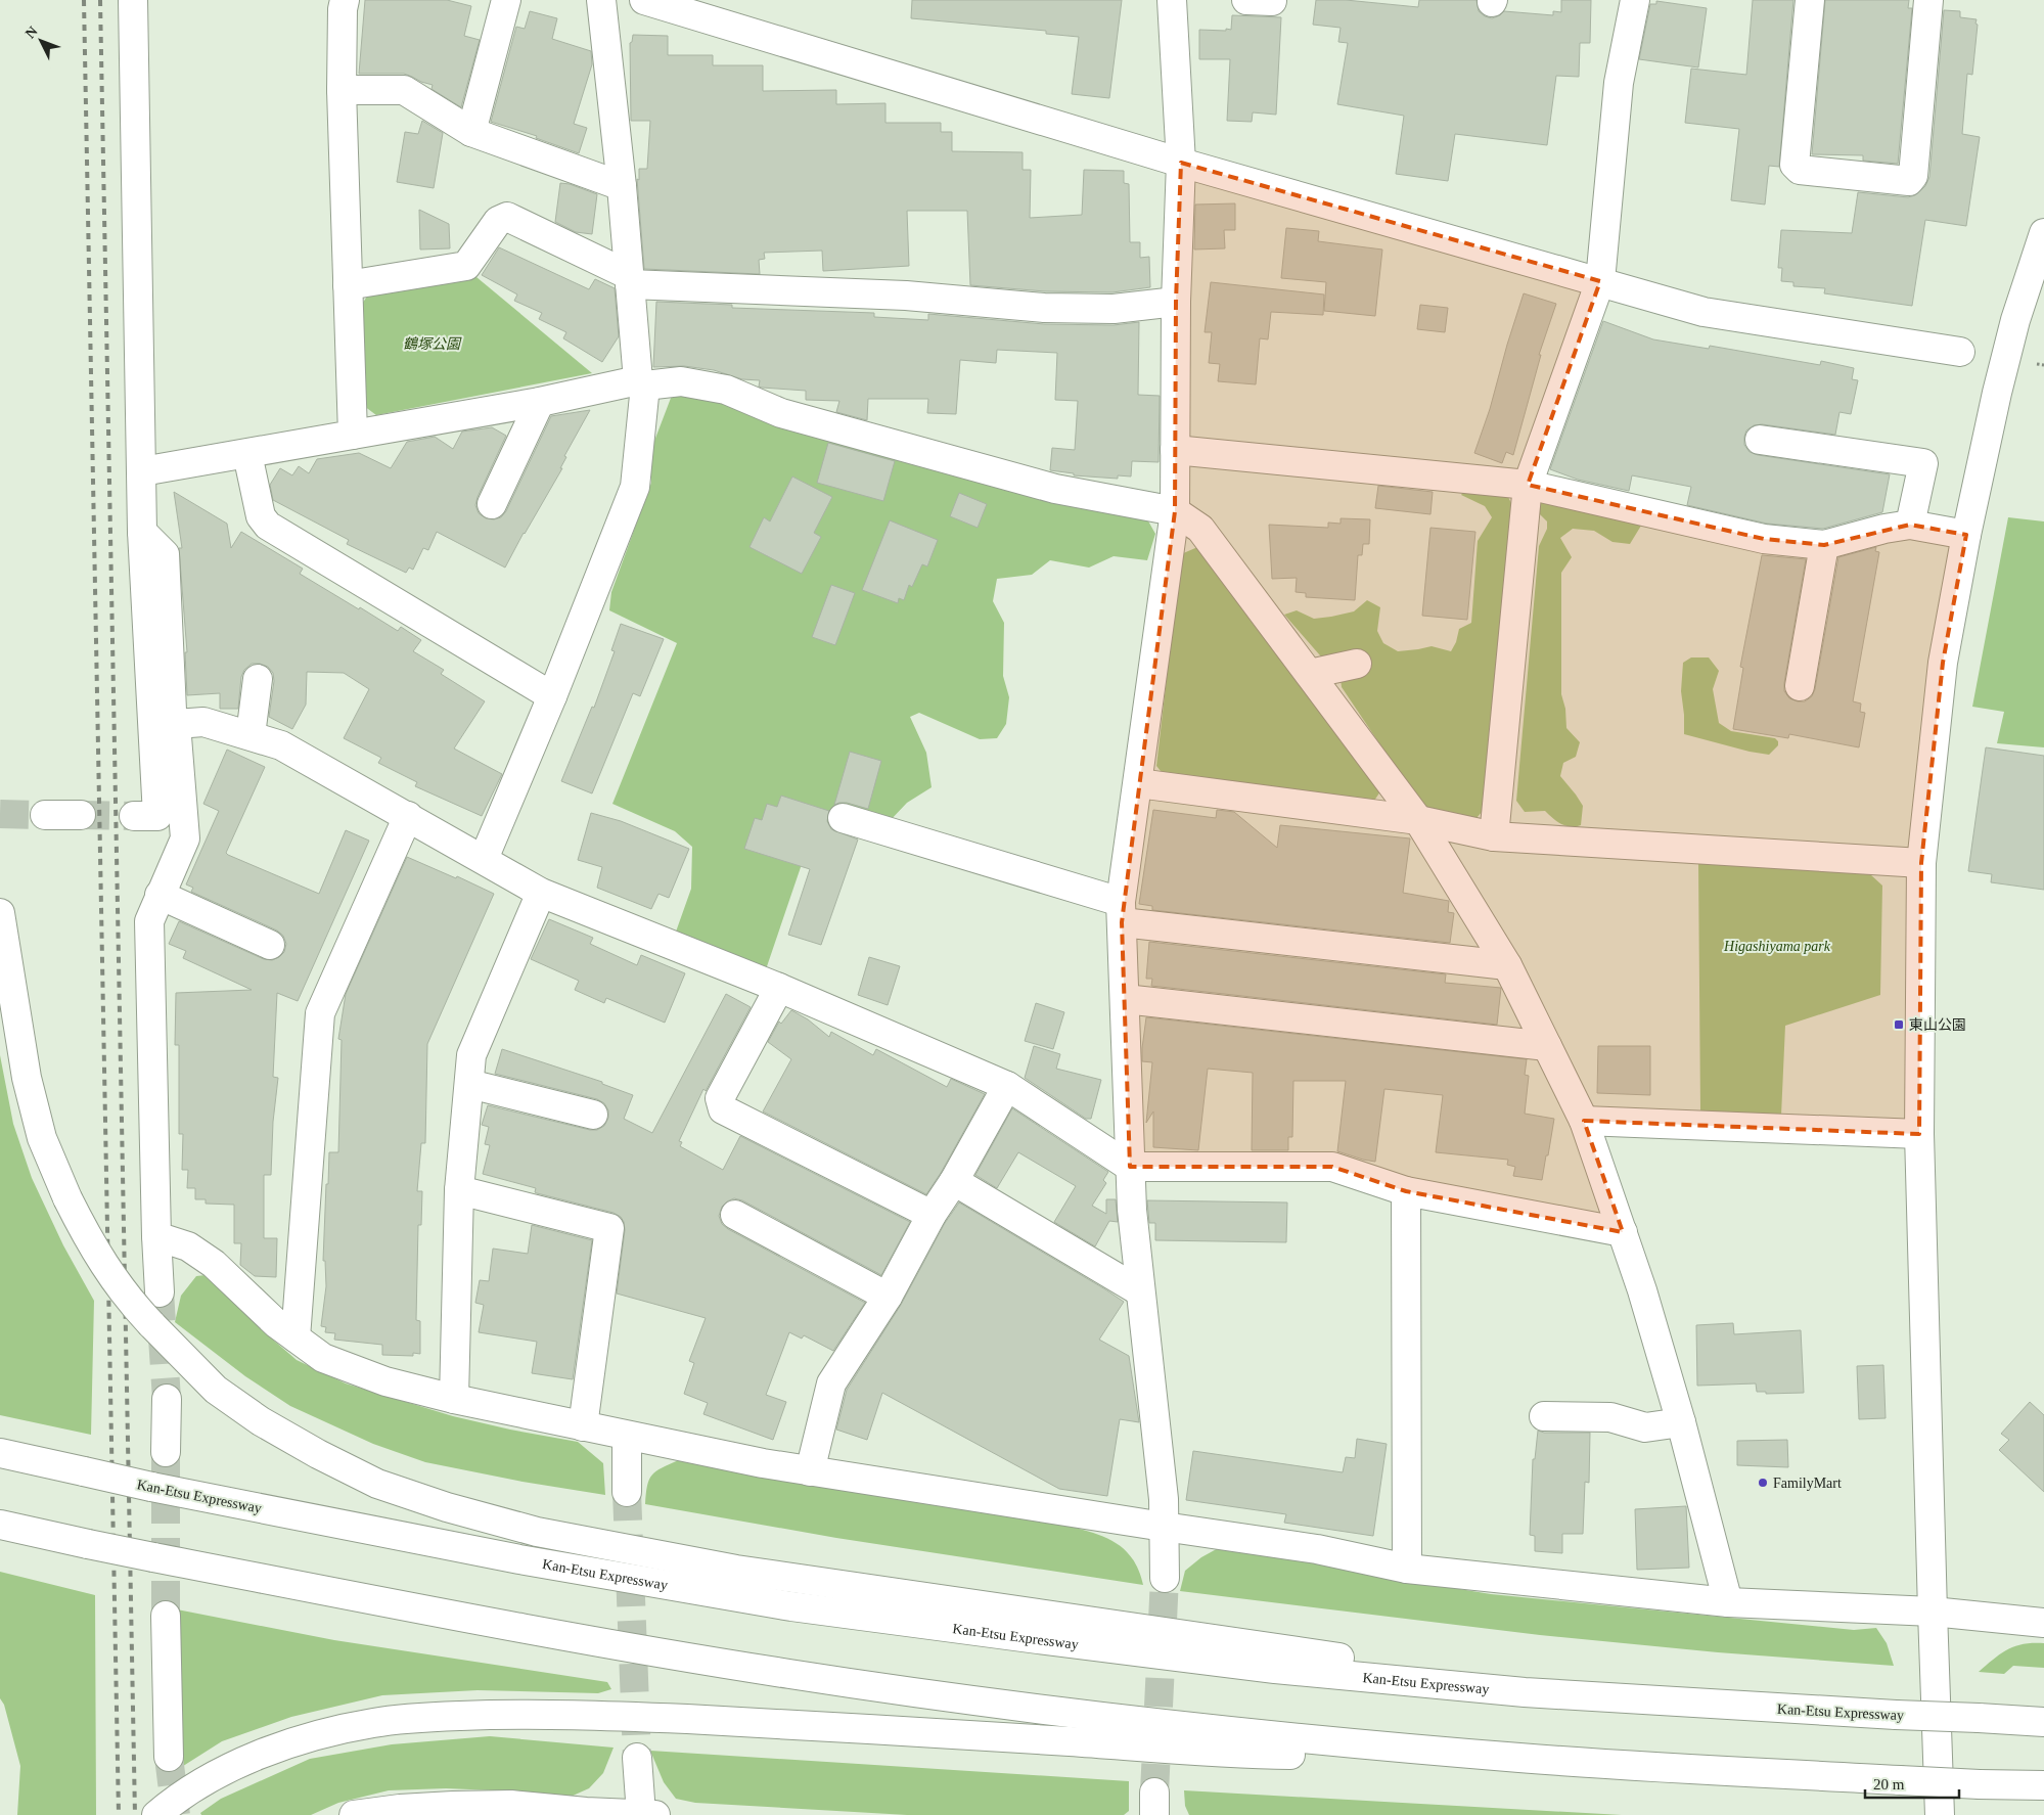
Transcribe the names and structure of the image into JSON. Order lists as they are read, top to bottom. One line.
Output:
{"streets":{"main road":["Kan-Etsu Expressway"]},"parks":["鶴塚公園","Higashiyama park"],"places":{"transit":["東山公園"],"other":["FamilyMart"]},"scale_bar":"20 m","north":"top left"}
